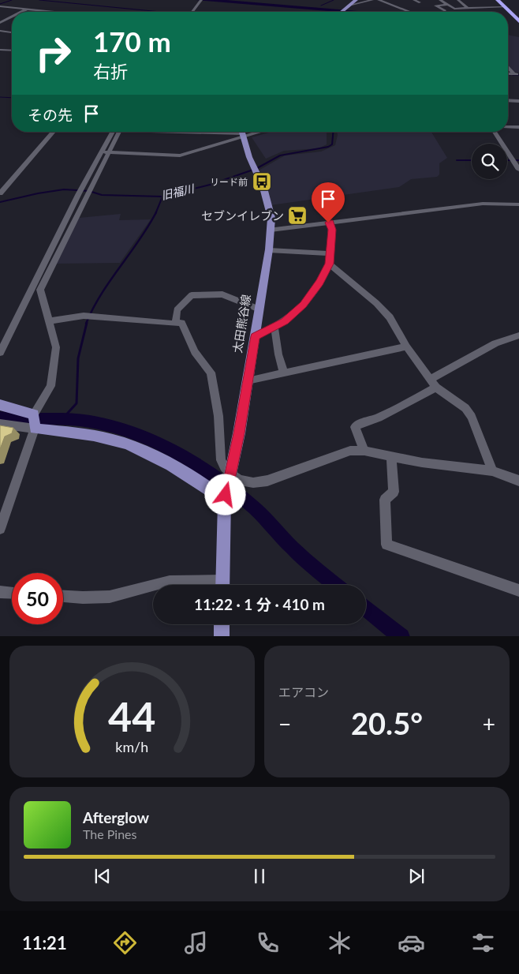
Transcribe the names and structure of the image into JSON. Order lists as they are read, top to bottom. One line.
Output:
{"streets":{"main road":["太田熊谷線"]},"water":["旧福川"],"places":{"bus stop":["リード前"],"supermarket":["セブンイレブン"]},"page":{"turn":["170 m","右折"],"then":"その先","limit":"50","trip":"11:22 · 1 分 · 410 m","tile":"エアコン","heat":["−","20.5°","+"],"song":["Afterglow","The Pines"],"tabs":"11:21","gauge":["44","km/h"]}}
